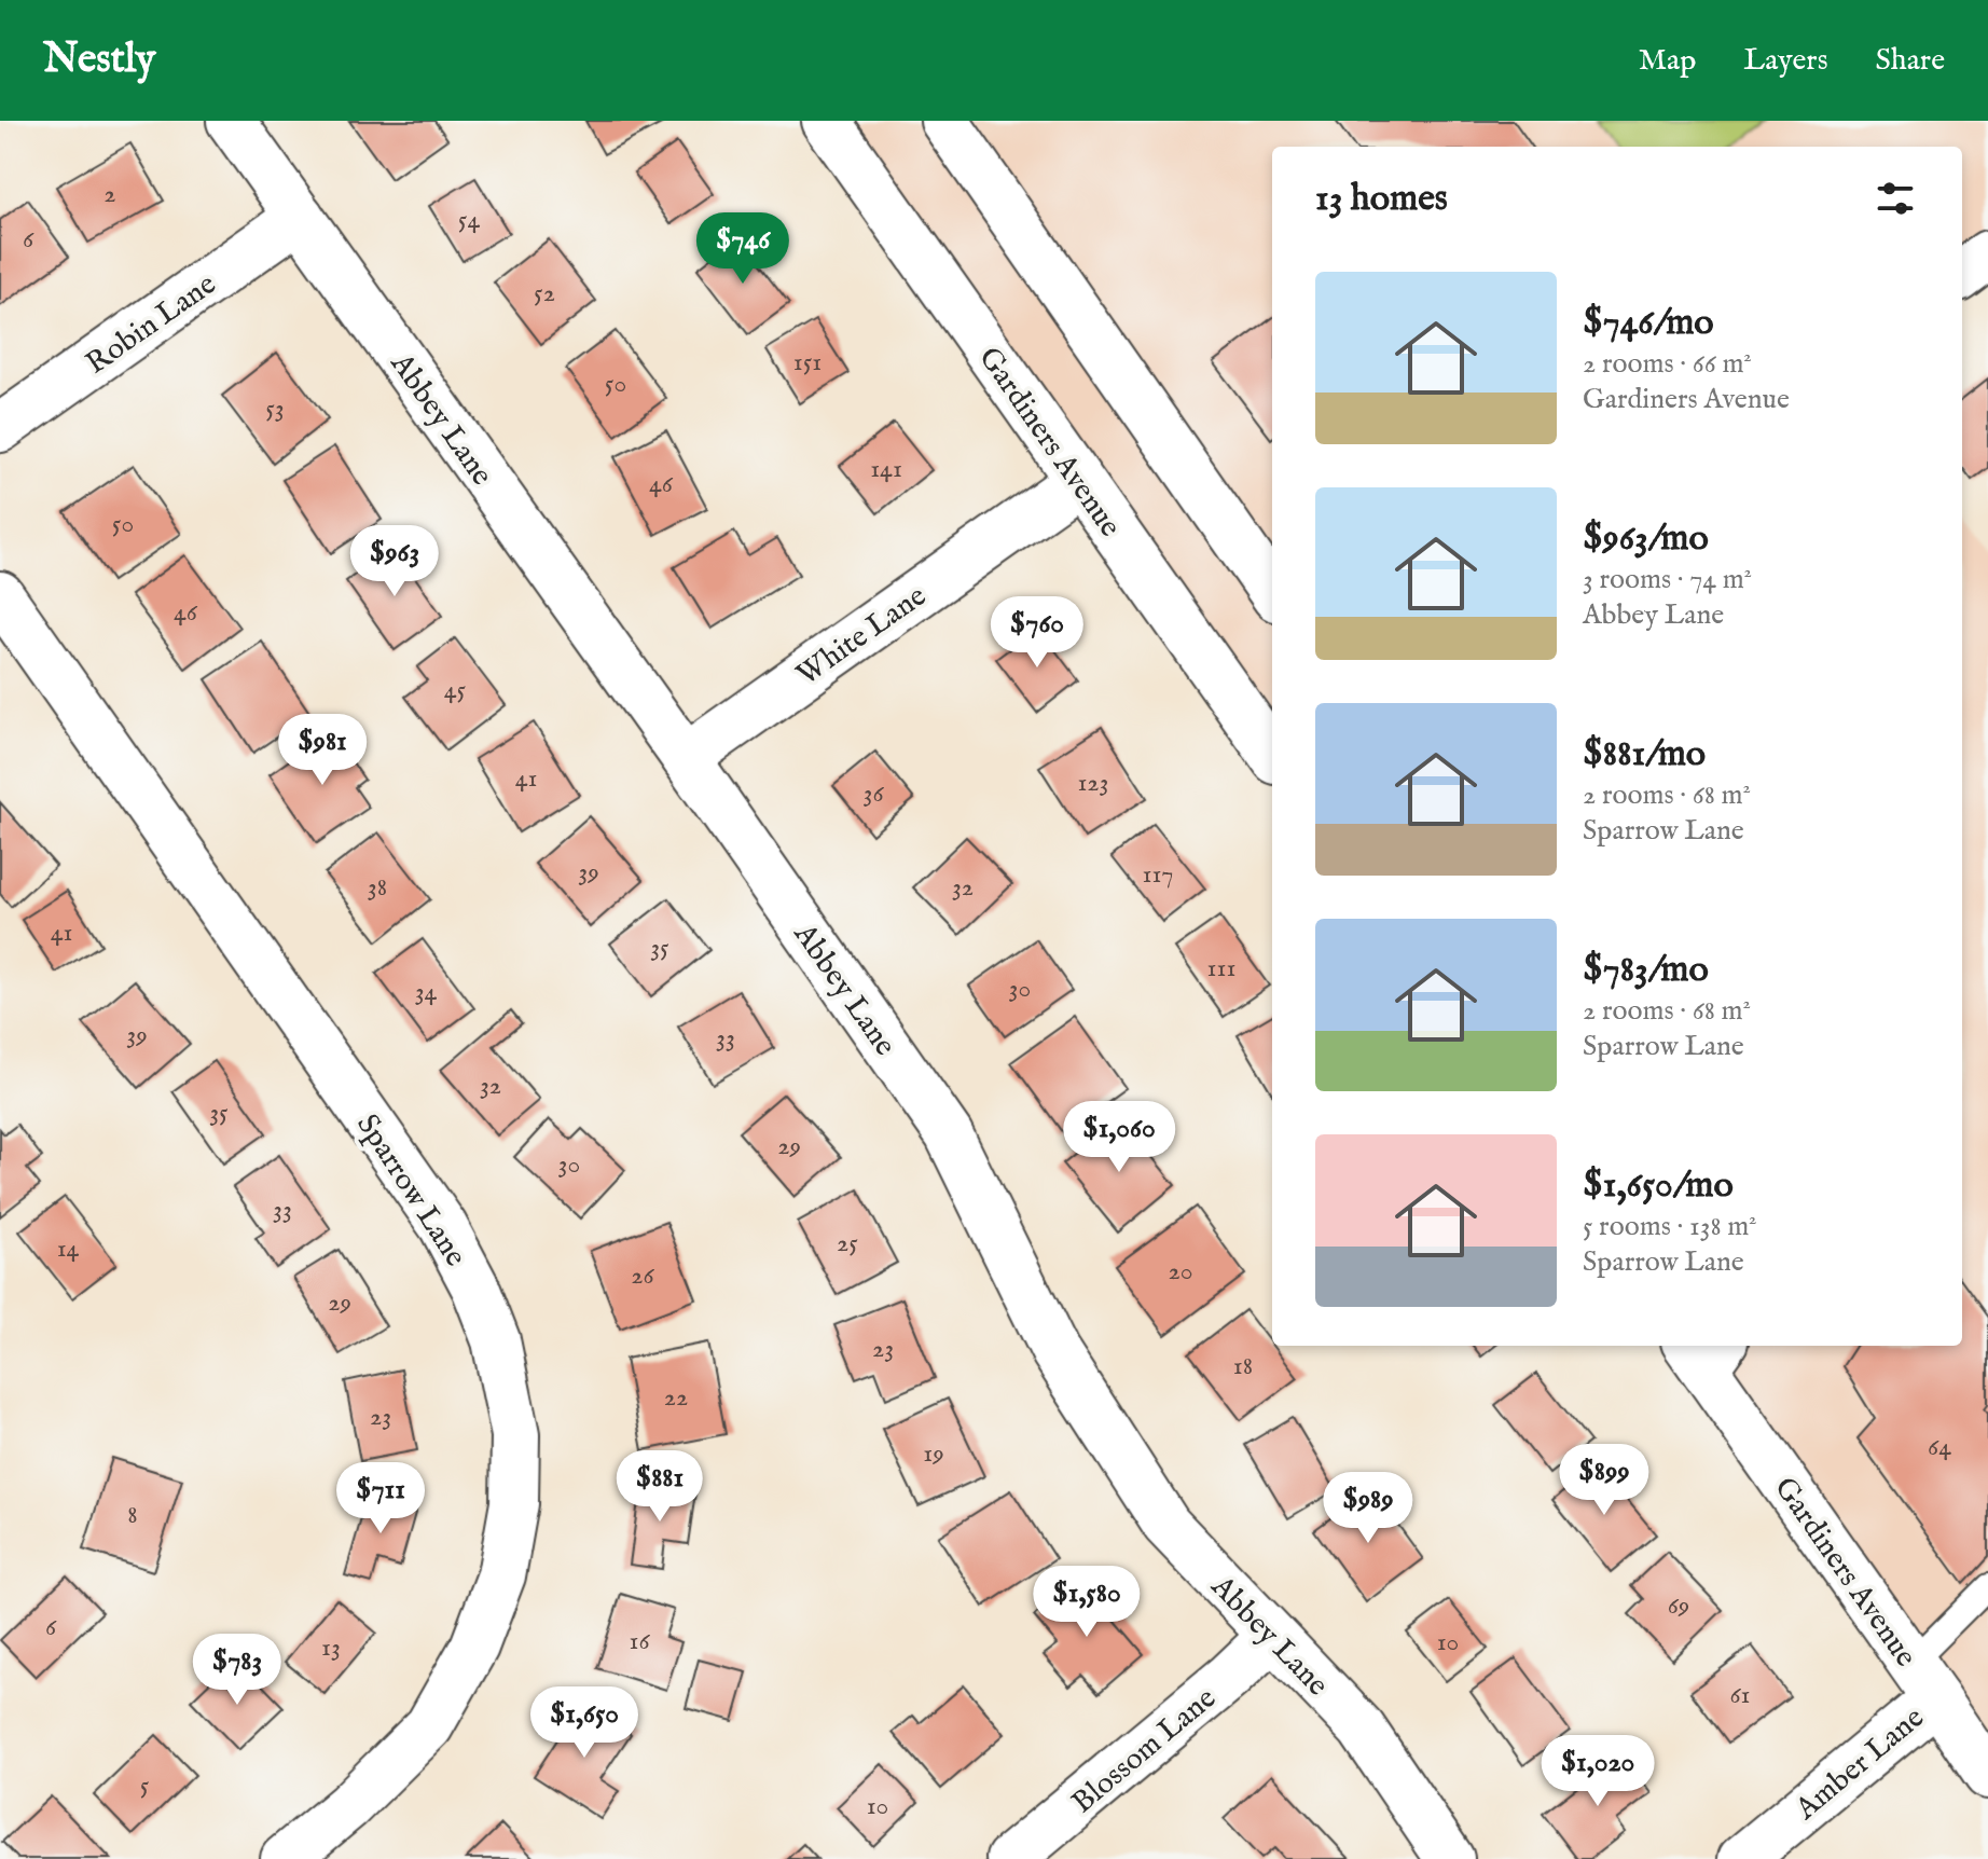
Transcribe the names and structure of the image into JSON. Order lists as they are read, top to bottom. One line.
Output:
{"streets":{"street":["Robin Lane","Abbey Lane","Gardiners Avenue","White Lane","Sparrow Lane","Blossom Lane","Amber Lane"]},"crossings":[["Robin Lane","Abbey Lane"],["Abbey Lane","White Lane"],["Abbey Lane","Blossom Lane"],["Gardiners Avenue","White Lane"],["Gardiners Avenue","Amber Lane"]],"house_numbers":["2","54","6","52","151","50","53","141","46","50","46","45","41","123","36","39","117","38","32","41","35","111","30","34","39","33","32","35","29","30","33","25","14","20","26","29","23","18","22","23","64","19","8","69","6","16","10","13","61","5","10"],"page":{"header":"Nestly","nav":["Map","Layers","Share"],"heading":"13 homes","price":["$746","$963","$760","$981","$1,060","$899","$881","$711","$989","$1,580","$783","$1,650","$1,020"],"list":[{"name":"$746/mo","note":"2 rooms · 66 m² · Gardiners Avenue"},{"name":"$963/mo","note":"3 rooms · 74 m² · Abbey Lane"},{"name":"$881/mo","note":"2 rooms · 68 m² · Sparrow Lane"},{"name":"$783/mo","note":"2 rooms · 68 m² · Sparrow Lane"},{"name":"$1,650/mo","note":"5 rooms · 138 m² · Sparrow Lane"}]}}
